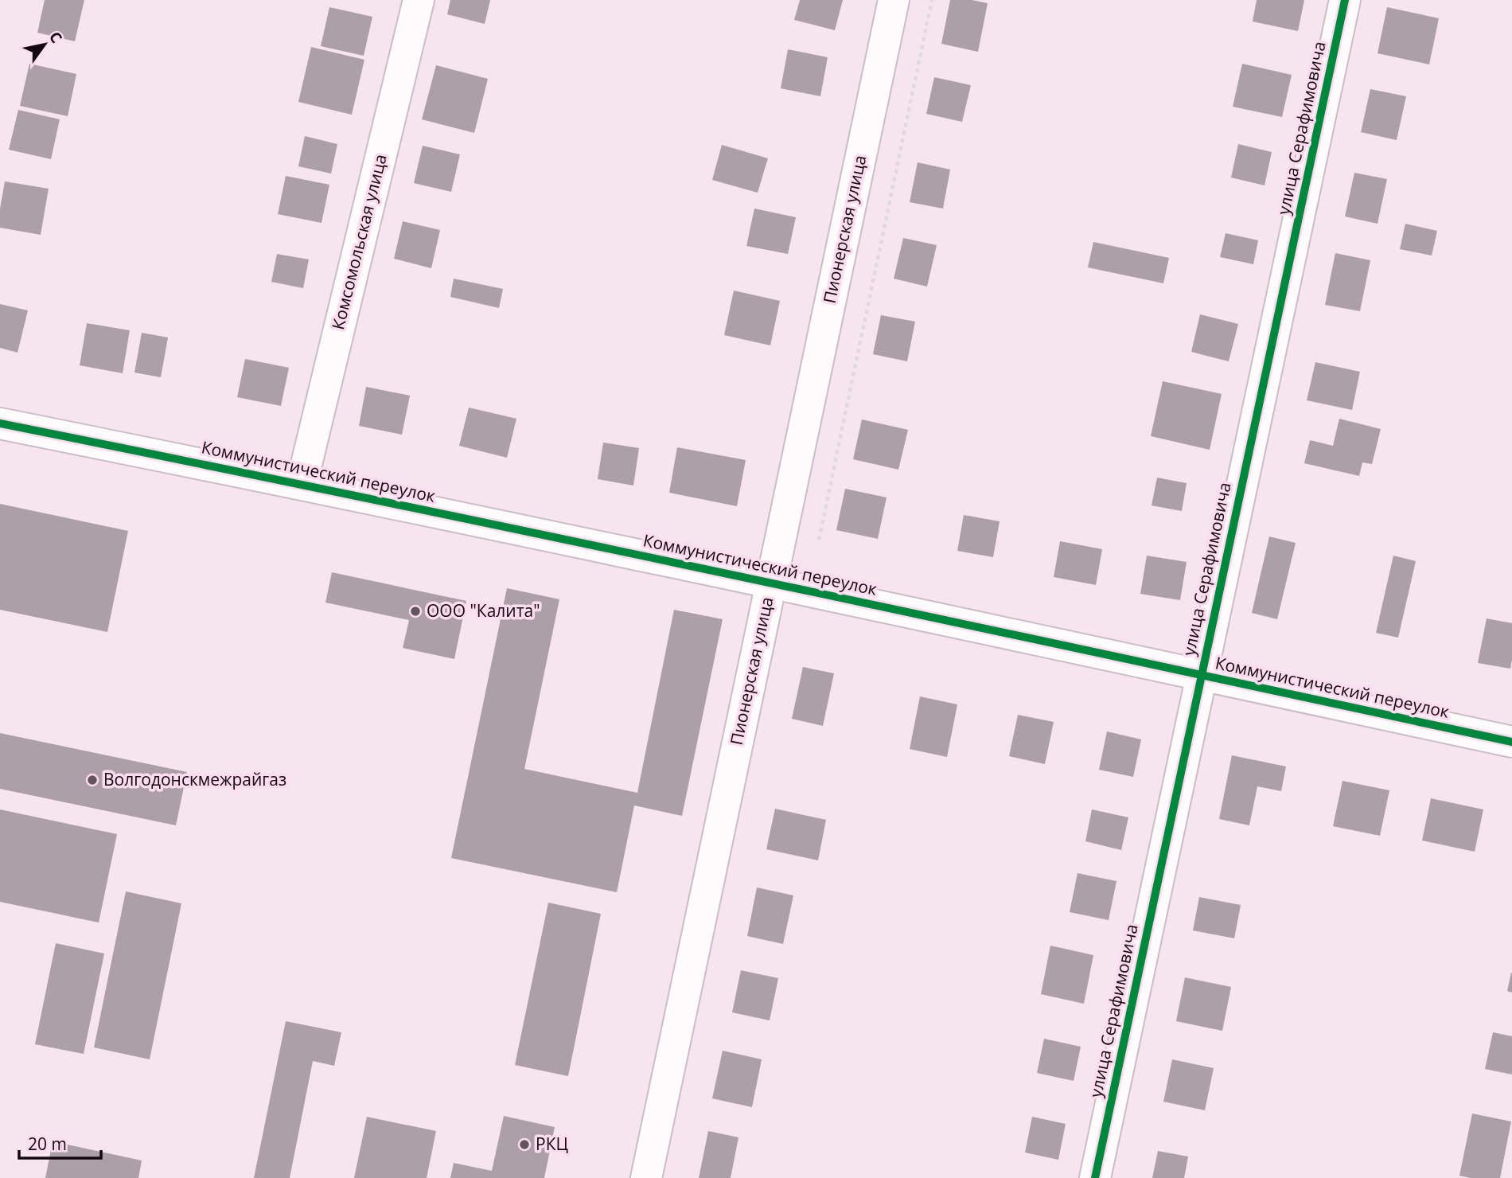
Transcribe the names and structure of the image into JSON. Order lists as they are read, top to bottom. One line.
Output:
{"streets":{"street":["улица Серафимовича","Пионерская улица","Комсомольская улица","Коммунистический переулок"]},"crossings":[["улица Серафимовича","Коммунистический переулок"],["Пионерская улица","Коммунистический переулок"],["Комсомольская улица","Коммунистический переулок"]],"places":["ООО \"Калита\"","Волгодонскмежрайгаз","РКЦ"],"scale_bar":"20 m","north":"top right"}
